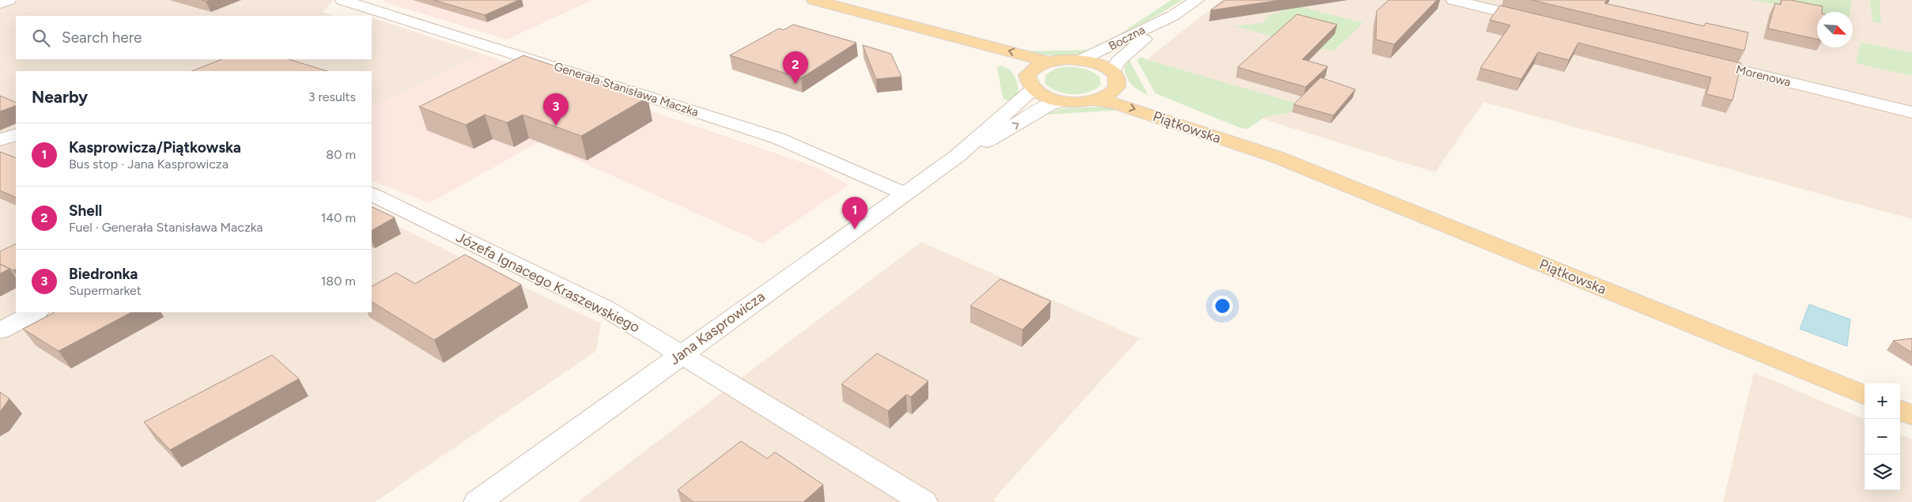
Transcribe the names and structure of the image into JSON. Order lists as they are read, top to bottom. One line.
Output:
{"streets":{"main road":["Piątkowska"],"street":["Boczna","Morenowa","Generała Stanisława Maczka","Józefa Ignacego Kraszewskiego","Jana Kasprowicza"]},"crossings":[["Boczna","Piątkowska"],["Generała Stanisława Maczka","Jana Kasprowicza"],["Józefa Ignacego Kraszewskiego","Jana Kasprowicza"]],"north":"bottom right","page":{"search":"Search here","pins":["2","3","1"],"heading":["Nearby","3 results"],"list":[{"mark":"1","name":"Kasprowicza/Piątkowska","note":"Bus stop · Jana Kasprowicza","value":"80 m"},{"mark":"2","name":"Shell","note":"Fuel · Generała Stanisława Maczka","value":"140 m"},{"mark":"3","name":"Biedronka","note":"Supermarket","value":"180 m"}],"map_buttons":["+","−"]}}
